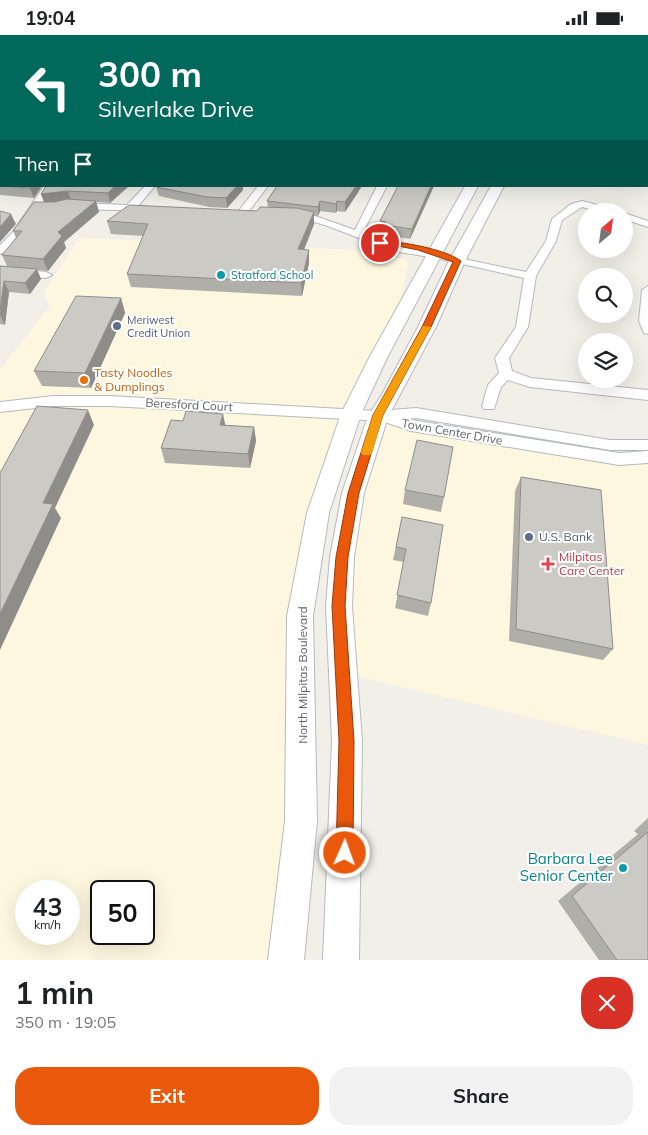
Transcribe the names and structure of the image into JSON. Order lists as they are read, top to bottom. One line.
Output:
{"streets":{"main road":["North Milpitas Boulevard"],"street":["Beresford Court","Town Center Drive"]},"crossings":[["Beresford Court","Town Center Drive"],["Beresford Court","North Milpitas Boulevard"]],"places":{"other":["Stratford School","Meriwest Credit Union","Tasty Noodles & Dumplings","U.S. Bank","Barbara Lee Senior Center"],"health":["Milpitas Care Center"]},"north":"top right","page":{"status":"19:04","turn":["300 m","Silverlake Drive"],"then":"Then","speed":"43 km/h","limit":"50","heading":["1 min","350 m · 19:05"],"buttons":["Exit","Share"]}}
